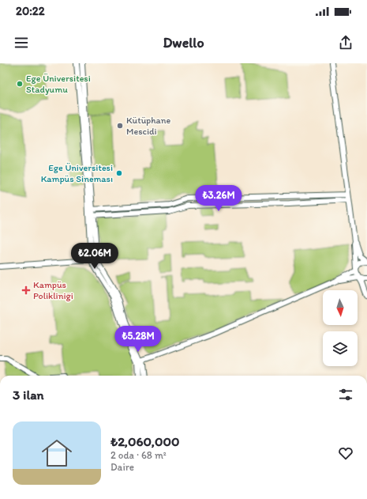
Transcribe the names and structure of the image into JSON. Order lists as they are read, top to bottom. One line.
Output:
{"places":{"other":["Ege Üniversitesi Stadyumu","Kütüphane Mescidi","Ege Üniversitesi Kampüs Sineması"],"health":["Kampüs Polikliniği"]},"north":"bottom","page":{"status":"20:22","header":"Dwello","price":["₺3.26M","₺2.06M","₺5.28M"],"heading":"3 ilan","list":[{"name":"₺2,060,000","note":"2 oda · 68 m² · Daire"}]}}
